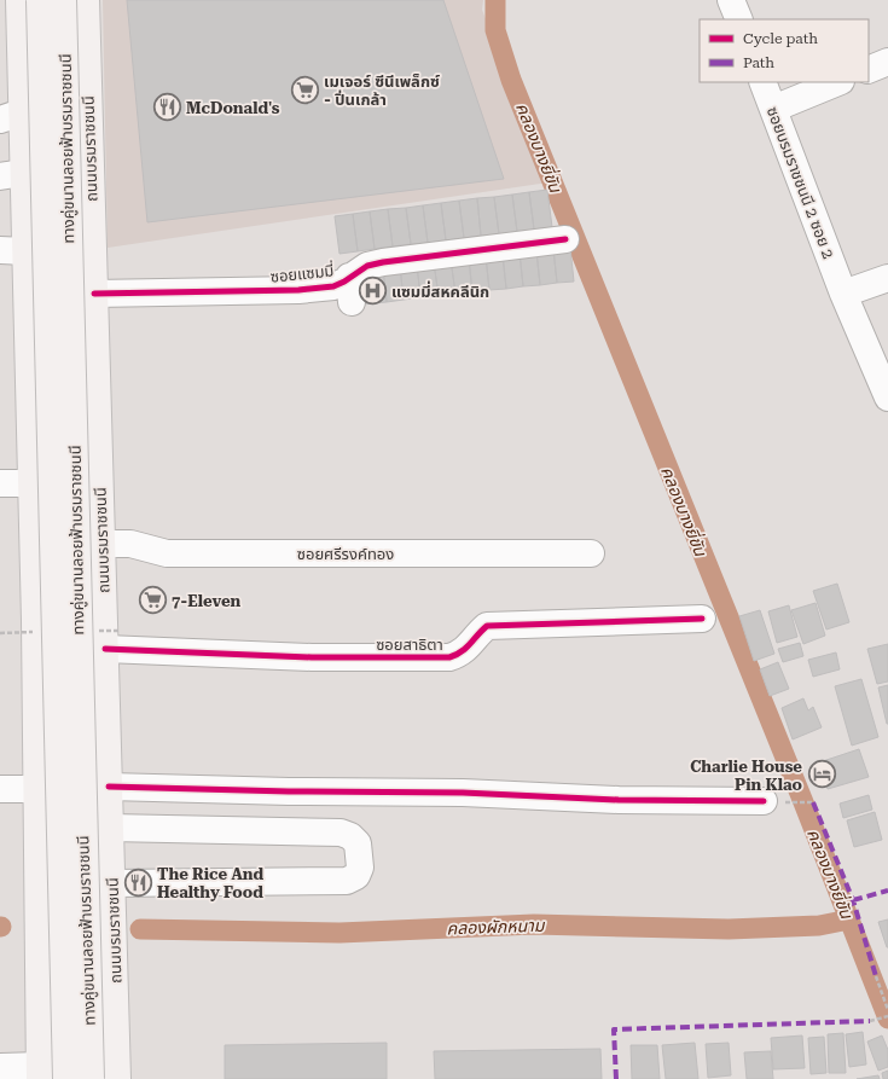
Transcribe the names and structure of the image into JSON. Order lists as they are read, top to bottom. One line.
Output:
{"streets":{"main road":["ทางคู่ขนานลอยฟ้าบรมราชชนนี","ถนนบรมราชชนนี"],"street":["ซอยบรมราชชนนี 2 ซอย 2","ซอยแซมมี่","ซอยศรีรงค์ทอง","ซอยสาธิตา"]},"crossings":[["ถนนบรมราชชนนี","ซอยแซมมี่"],["ถนนบรมราชชนนี","ซอยศรีรงค์ทอง"],["ถนนบรมราชชนนี","ซอยสาธิตา"]],"water":["คลองบางยี่ขัน","คลองผักหนาม"],"places":{"supermarket":["เมเจอร์ ซีนีเพล็กซ์ - ปิ่นเกล้า","7-Eleven"],"restaurant":["McDonald's","The Rice And Healthy Food"],"hospital":["แซมมี่สหคลีนิก"],"hotel":["Charlie House Pin Klao"]},"legend":["Cycle path","Path"]}
